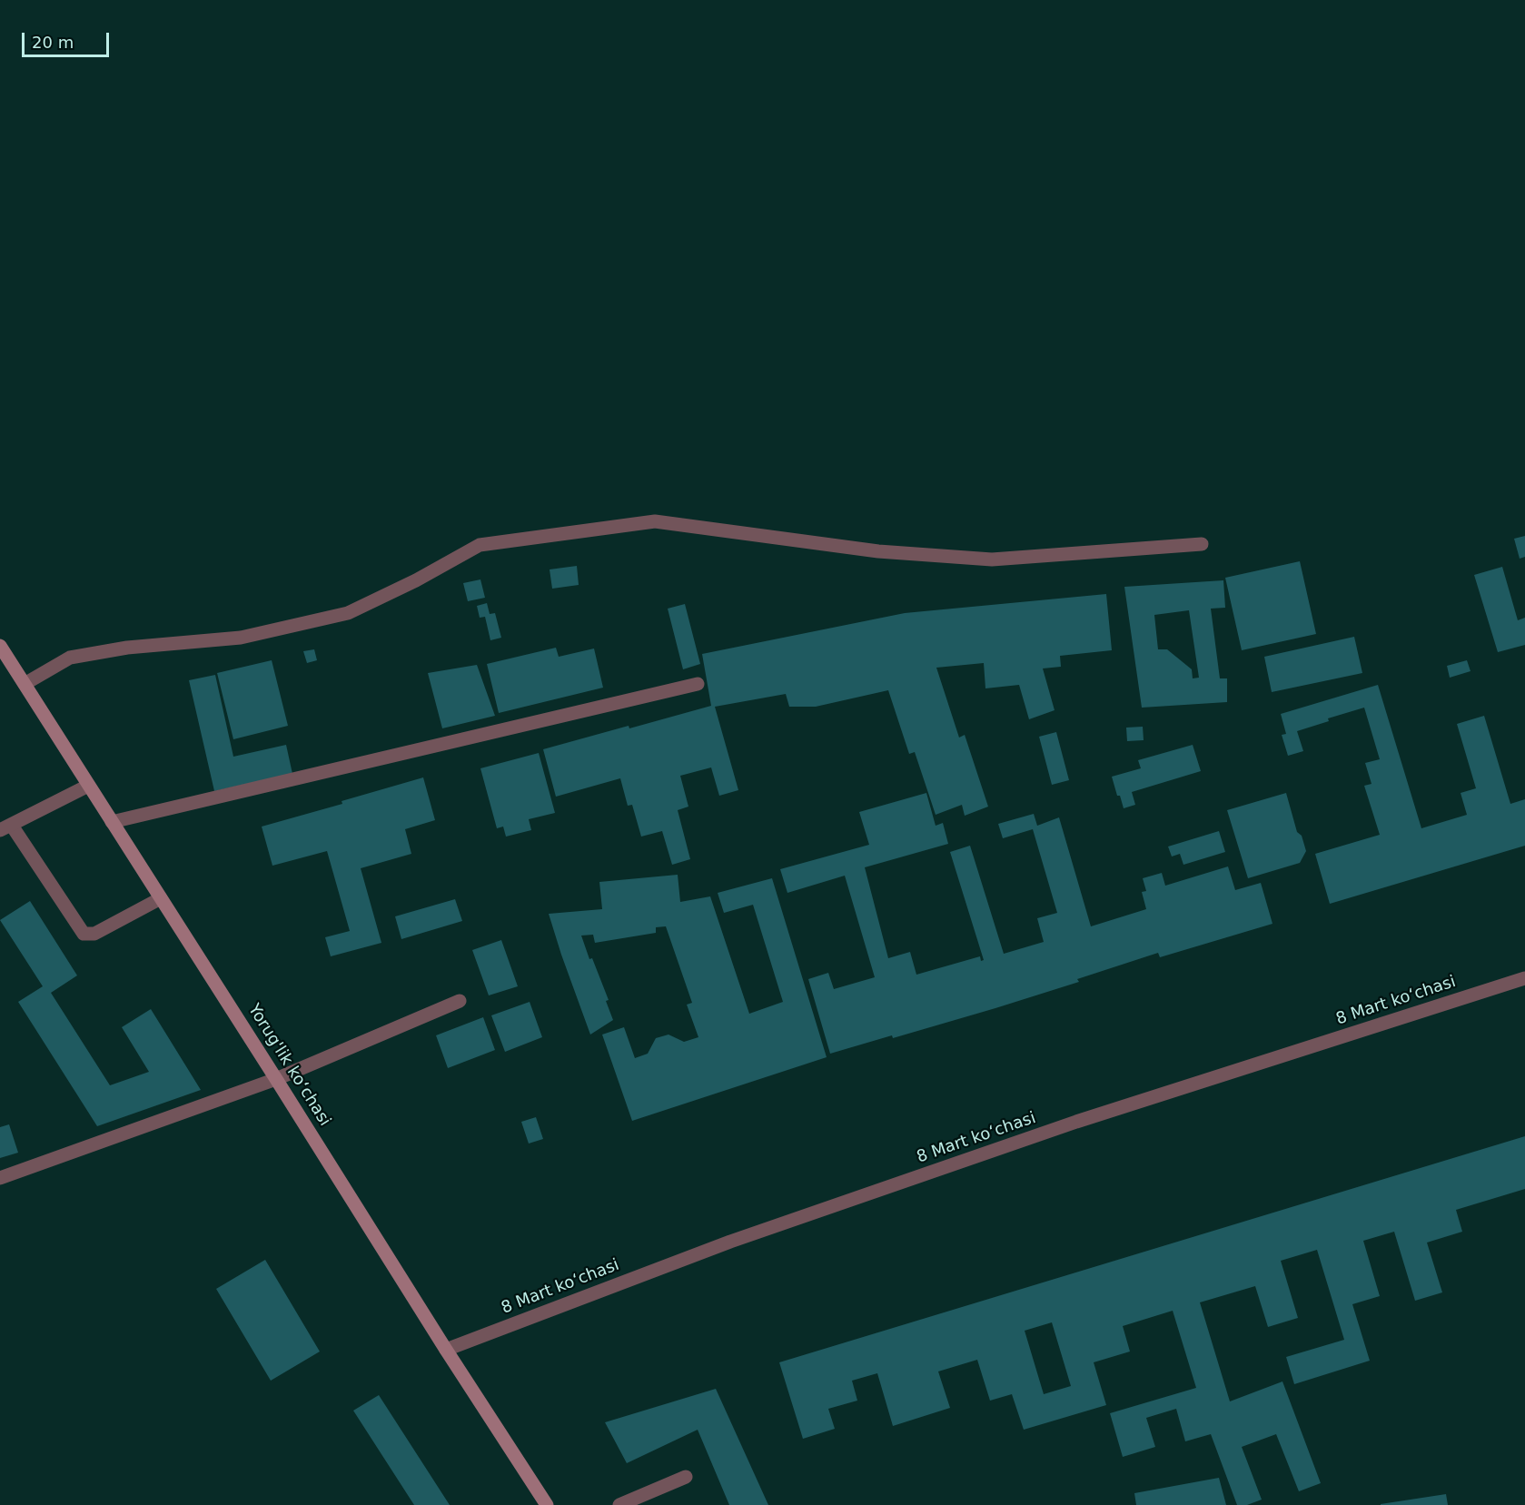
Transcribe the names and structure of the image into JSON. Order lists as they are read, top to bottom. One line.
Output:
{"streets":{"main road":["Yorug'lik koʻchasi"],"street":["8 Mart koʻchasi"]},"crossings":[["8 Mart koʻchasi","Yorug'lik koʻchasi"]],"scale_bar":"20 m"}
